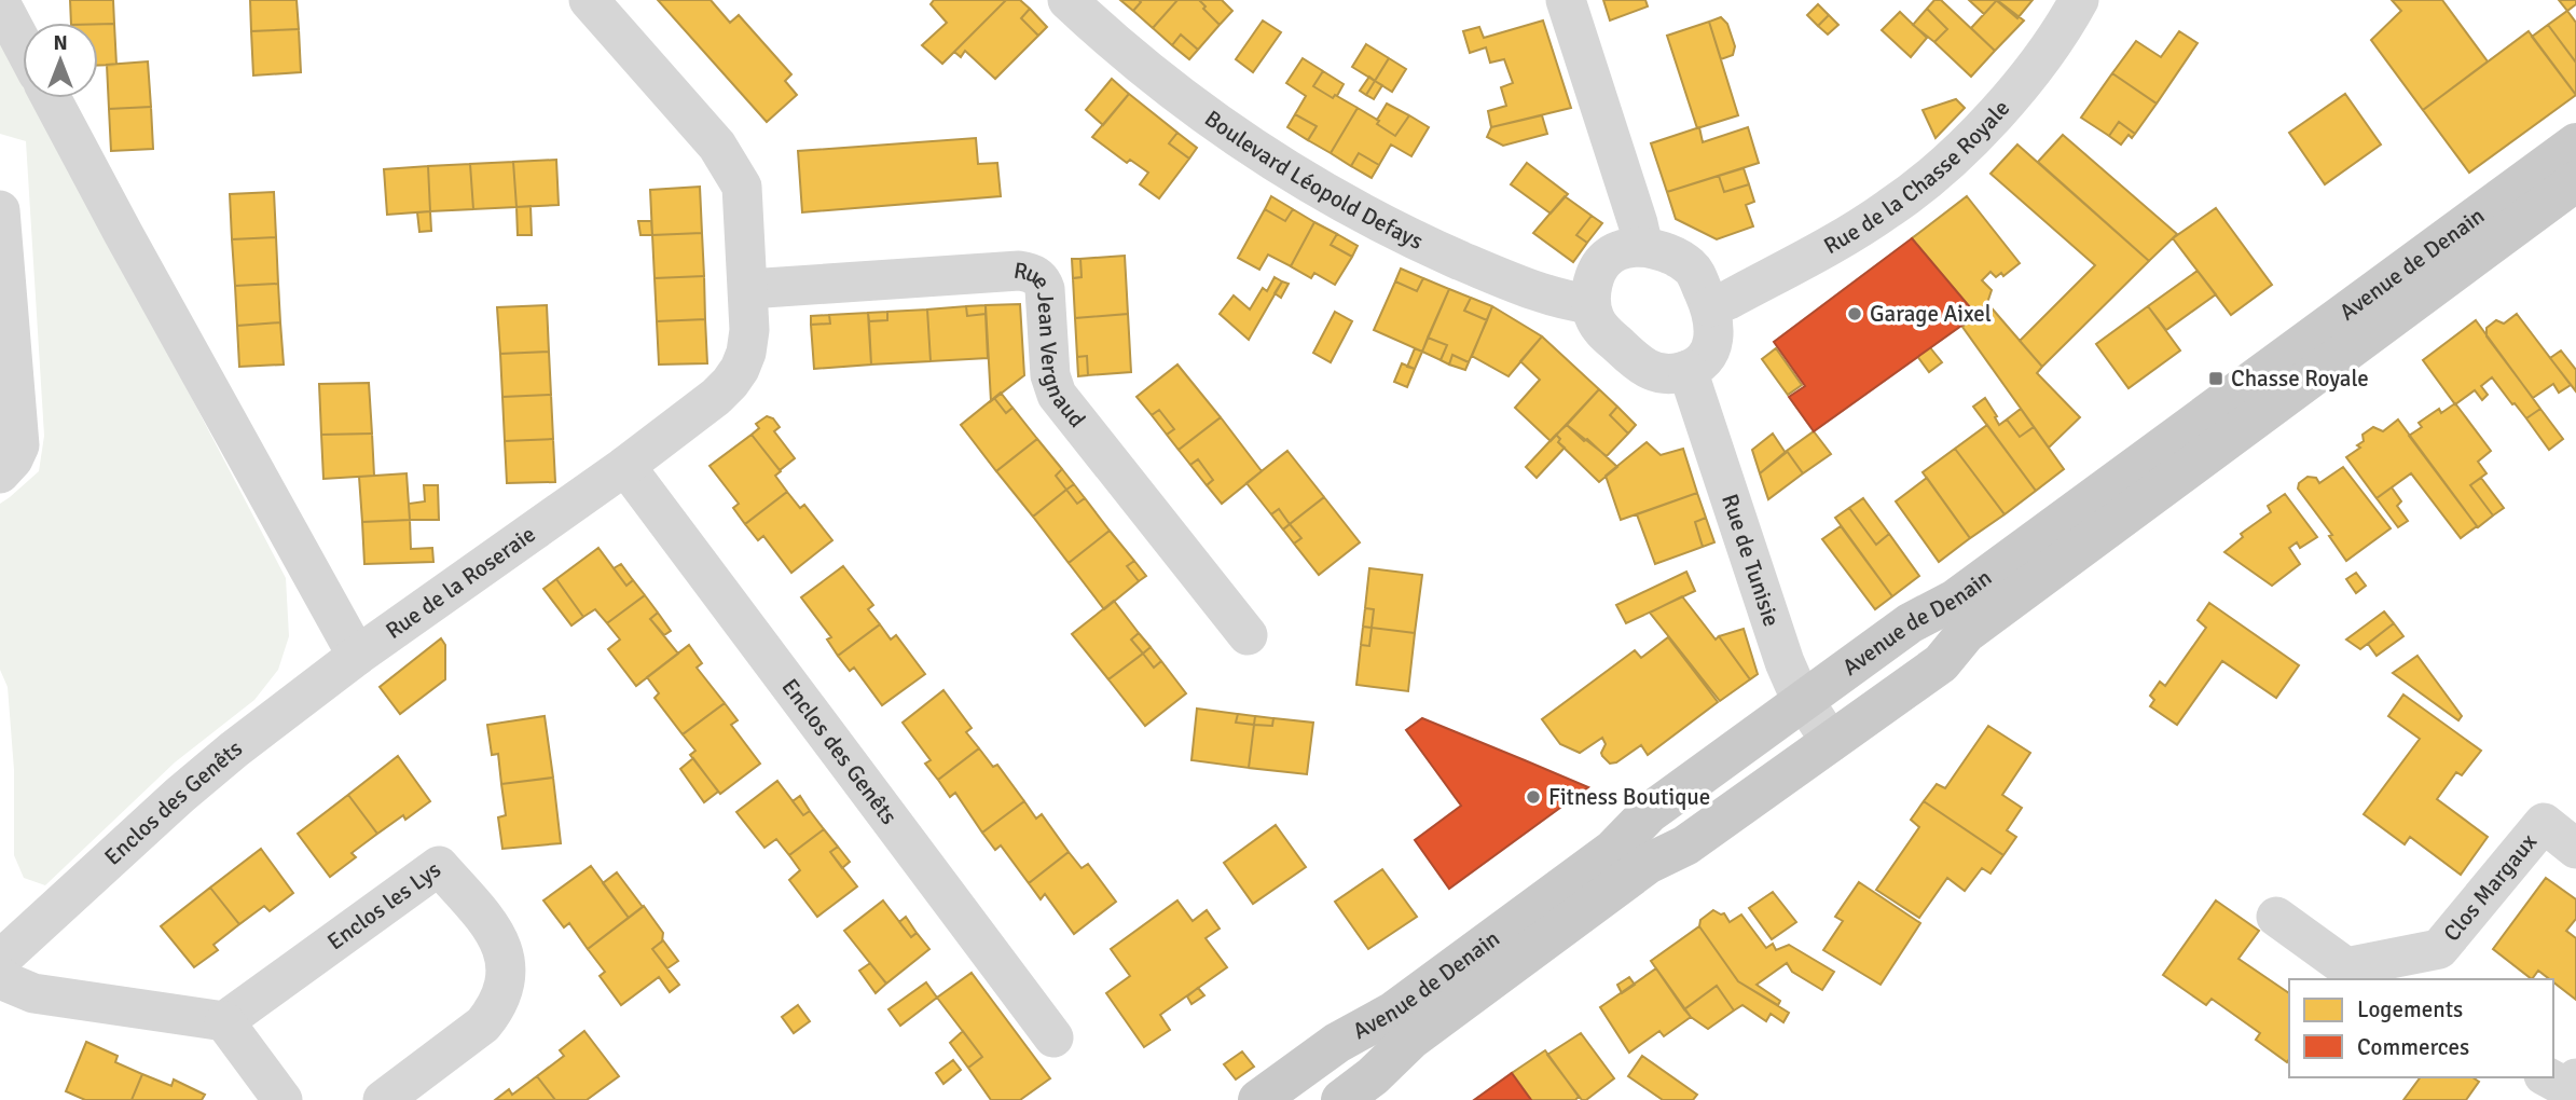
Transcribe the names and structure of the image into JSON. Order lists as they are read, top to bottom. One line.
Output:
{"streets":{"main road":["Avenue de Denain"],"street":["Rue de la Chasse Royale","Boulevard Léopold Defays","Rue Jean Vergnaud","Rue de Tunisie","Rue de la Roseraie","Enclos des Genêts","Clos Margaux","Enclos les Lys"]},"crossings":[["Rue de la Chasse Royale","Boulevard Léopold Defays"],["Rue de la Chasse Royale","Rue de Tunisie"],["Boulevard Léopold Defays","Rue de Tunisie"],["Avenue de Denain","Rue de Tunisie"],["Rue Jean Vergnaud","Rue de la Roseraie"],["Rue de la Roseraie","Enclos des Genêts"]],"places":{"other":["Garage Aixel","Fitness Boutique"],"transit":["Chasse Royale"]},"legend":["Logements","Commerces"],"north":"top"}
